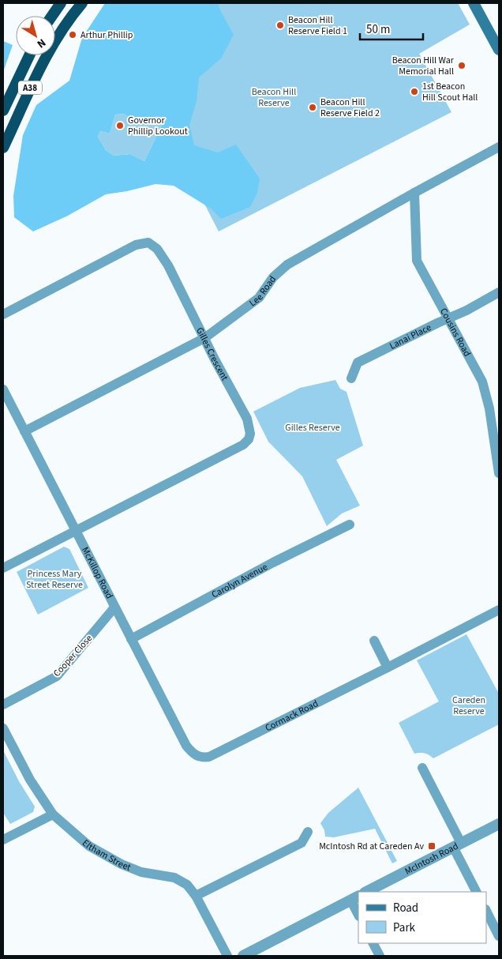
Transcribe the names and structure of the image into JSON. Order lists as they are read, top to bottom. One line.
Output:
{"streets":{"highway":["A38"],"street":["Lee Road","Cousins Road","Lanai Place","Gilles Crescent","McKillop Road","Carolyn Avenue","Cooper Close","Cormack Road","Eltham Street","McIntosh Road"]},"crossings":[["Lee Road","Cousins Road"],["Lee Road","Gilles Crescent"],["Lee Road","McKillop Road"],["Cousins Road","Lanai Place"],["Gilles Crescent","McKillop Road"],["McKillop Road","Carolyn Avenue"],["McKillop Road","Cooper Close"],["McKillop Road","Cormack Road"]],"parks":["Beacon Hill Reserve","Gilles Reserve","Princess Mary Street Reserve","Careden Reserve"],"places":{"other":["Beacon Hill Reserve Field 1","Arthur Phillip","Beacon Hill War Memorial Hall","1st Beacon Hill Scout Hall","Beacon Hill Reserve Field 2","Governor Phillip Lookout"],"transit":["McIntosh Rd at Careden Av"]},"legend":["Road","Park"],"scale_bar":"50 m","north":"bottom right"}
